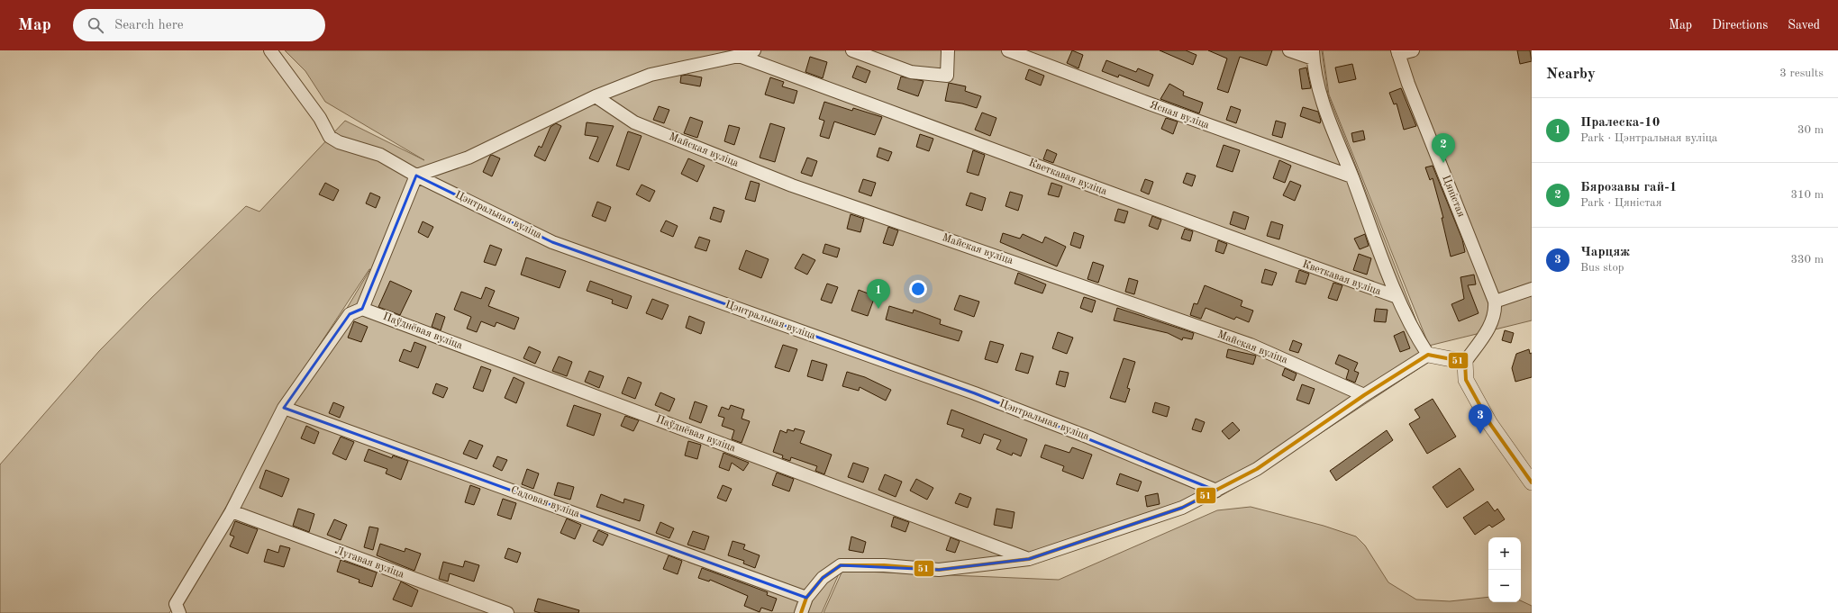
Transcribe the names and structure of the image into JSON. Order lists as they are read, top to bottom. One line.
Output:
{"streets":{"street":["Ясная вуліца","Майская вуліца","Кветкавая вуліца","Цяністая","Цэнтральная вуліца","Паўднёвая вуліца","Садовая вуліца","Лугавая вуліца"]},"lines":["transit line 51"],"page":{"header":"Map","search":"Search here","nav":["Map","Directions","Saved"],"heading":["Nearby","3 results"],"list":[{"mark":"1","name":"Пралеска-10","note":"Park · Цэнтральная вуліца","value":"30 m"},{"mark":"2","name":"Бярозавы гай-1","note":"Park · Цяністая","value":"310 m"},{"mark":"3","name":"Чарцяж","note":"Bus stop","value":"330 m"}],"pins":["2","1","3"],"map_buttons":["+","−"]}}
